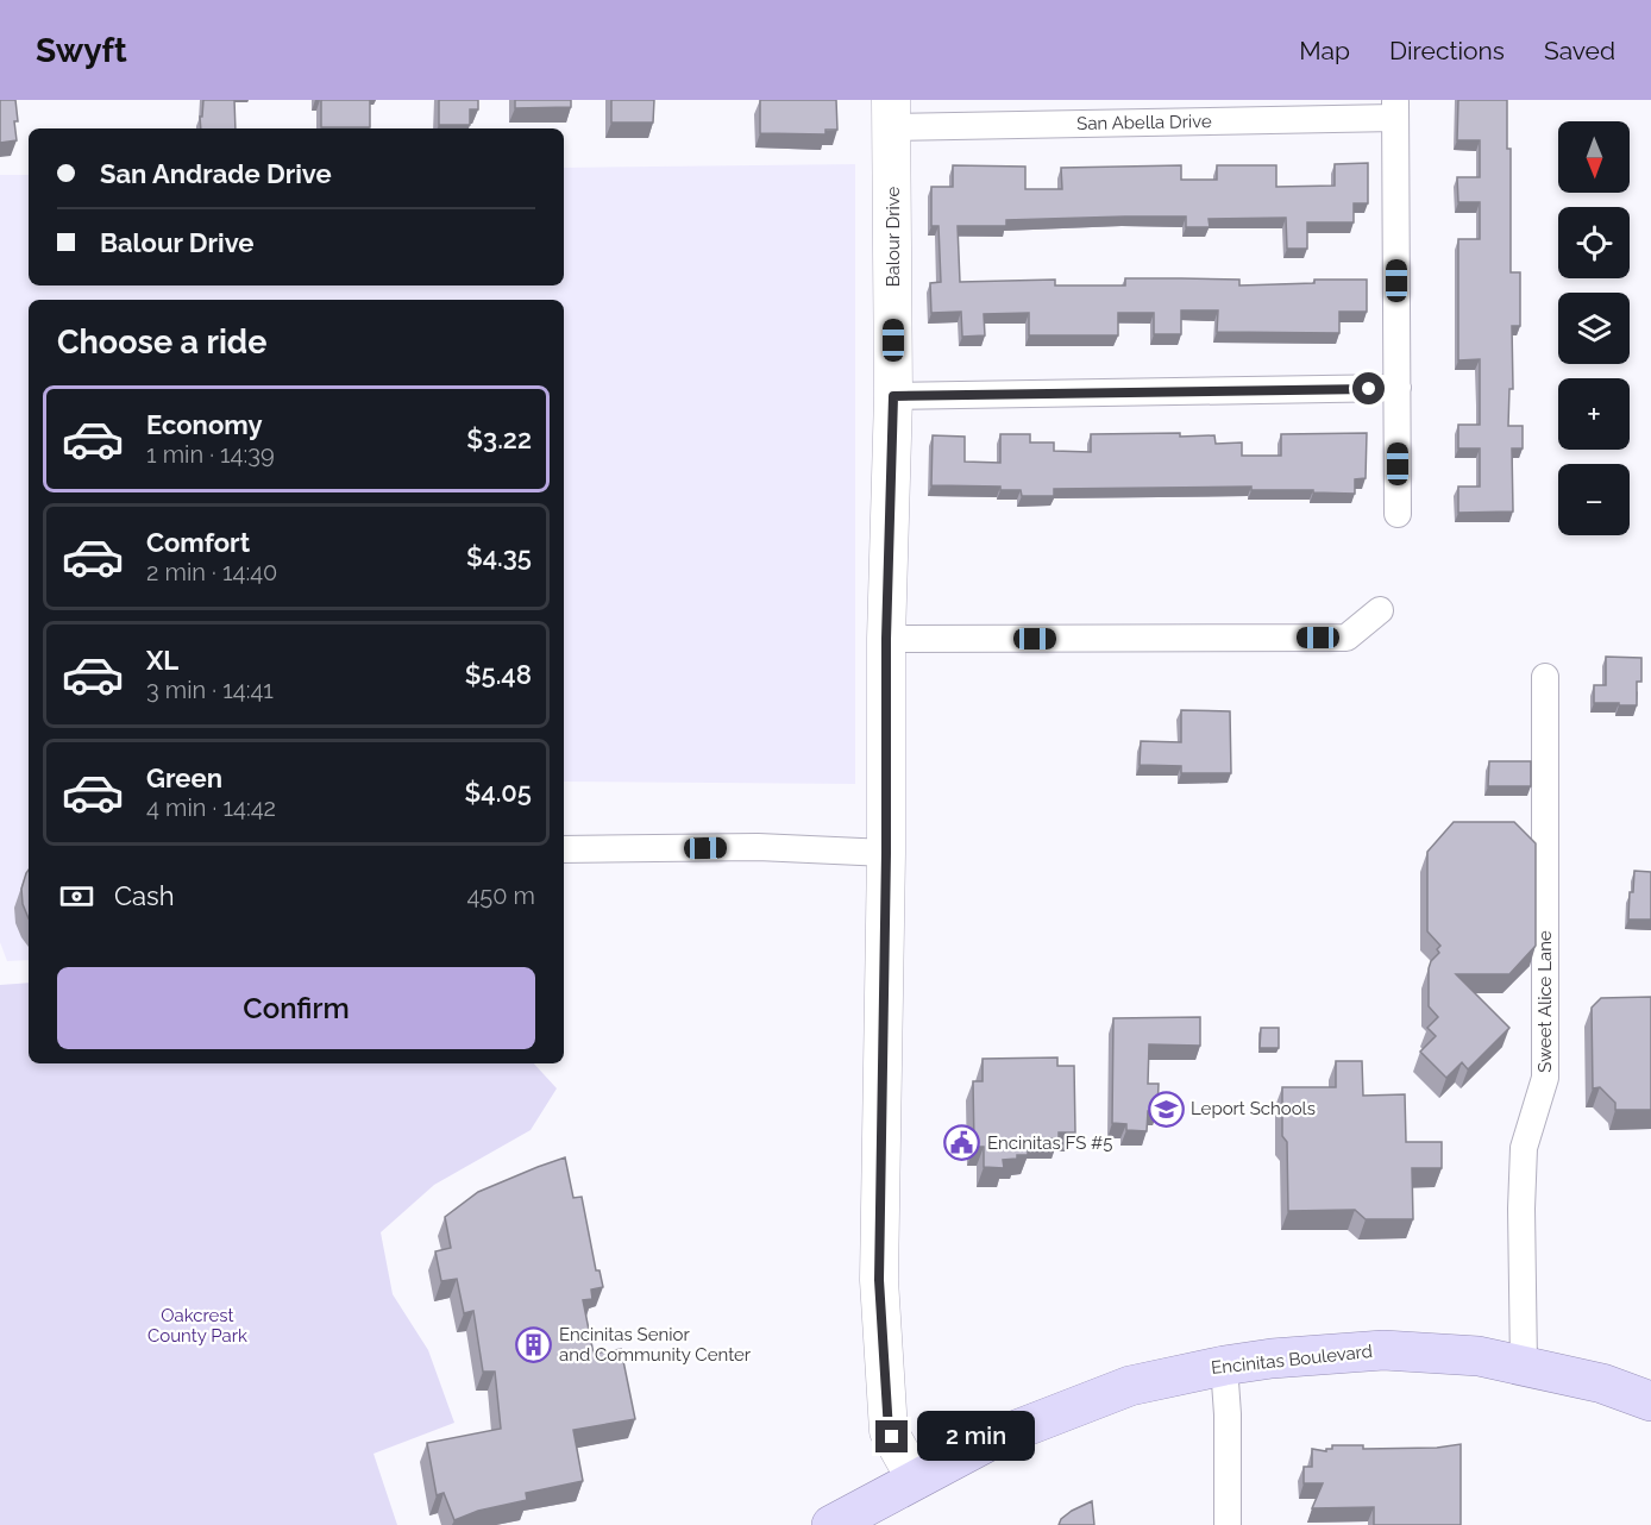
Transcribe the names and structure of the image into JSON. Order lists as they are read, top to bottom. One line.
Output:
{"streets":{"main road":["Encinitas Boulevard"],"street":["San Abella Drive","Balour Drive","Sweet Alice Lane"]},"crossings":[["San Abella Drive","Balour Drive"],["Balour Drive","Encinitas Boulevard"],["Sweet Alice Lane","Encinitas Boulevard"]],"parks":["Oakcrest County Park"],"places":{"school or university":["Leport Schools"],"public building":["Encinitas FS #5"],"building":["Encinitas Senior and Community Center"]},"north":"bottom","page":{"header":"Swyft","nav":["Map","Directions","Saved"],"map_buttons":["+","−"],"banner":["San Andrade Drive","Balour Drive"],"heading":"Choose a ride","list":[{"name":"Economy","note":"1 min · 14:39","value":"$3.22"},{"name":"Comfort","note":"2 min · 14:40","value":"$4.35"},{"name":"XL","note":"3 min · 14:41","value":"$5.48"},{"name":"Green","note":"4 min · 14:42","value":"$4.05"}],"pay":["Cash","450 m"],"buttons":"Confirm","bubble":"2 min"}}
